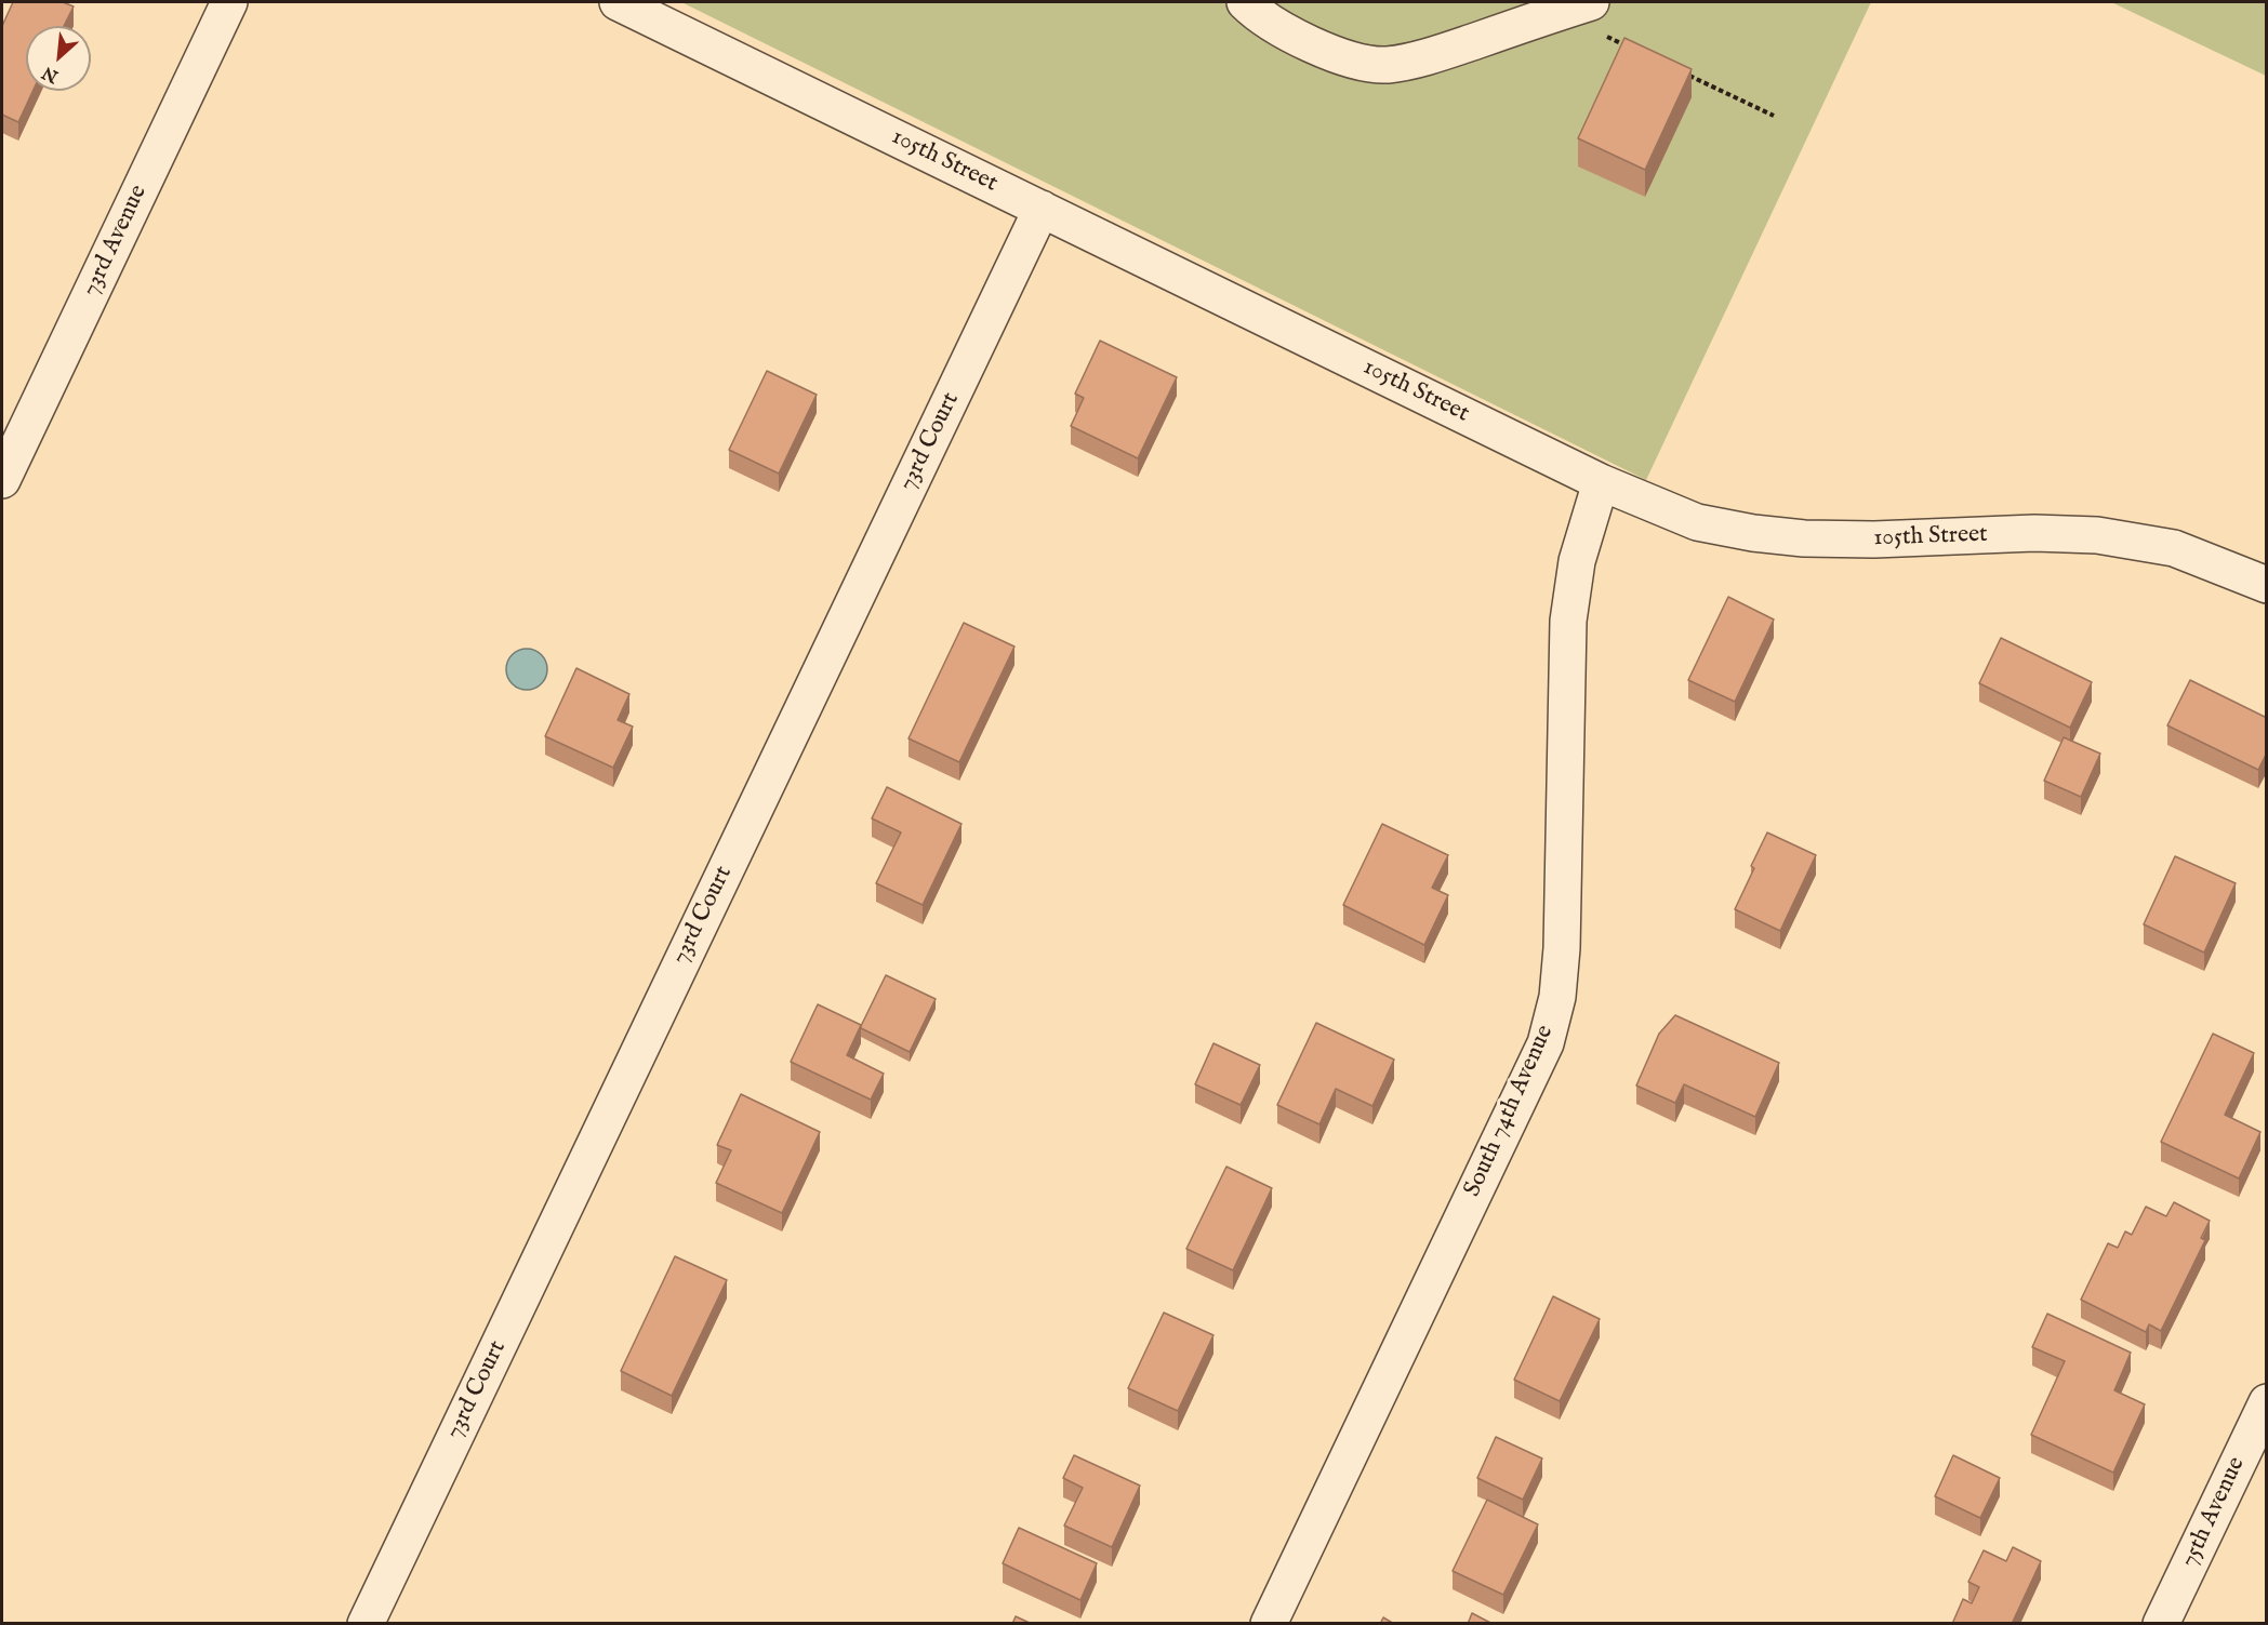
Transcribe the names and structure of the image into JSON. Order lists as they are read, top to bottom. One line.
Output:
{"streets":{"street":["105th Street","73rd Avenue","73rd Court","South 74th Avenue","75th Avenue"]},"crossings":[["105th Street","73rd Court"],["105th Street","South 74th Avenue"]],"north":"bottom left"}
